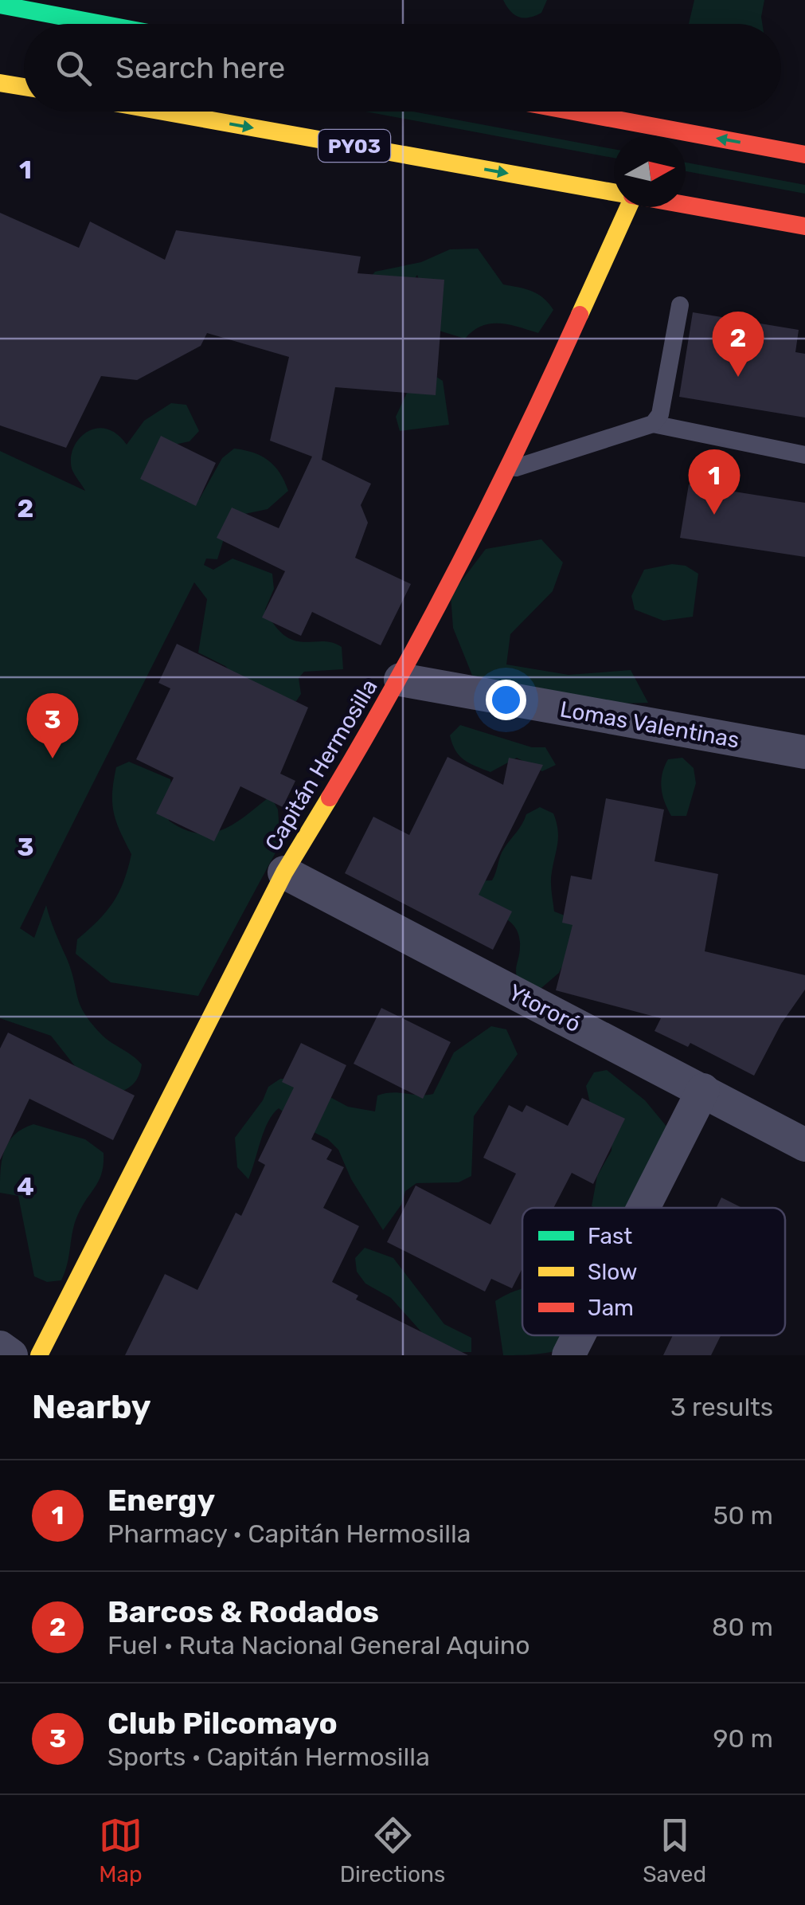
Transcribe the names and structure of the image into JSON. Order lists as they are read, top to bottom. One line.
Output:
{"streets":{"main road":["PY03","Capitán Hermosilla"],"street":["Lomas Valentinas","Ytororó"]},"crossings":[["Lomas Valentinas","Capitán Hermosilla"],["Capitán Hermosilla","Ytororó"]],"legend":["Fast","Slow","Jam"],"north":"right","page":{"search":"Search here","pins":["2","1","3"],"heading":["Nearby","3 results"],"list":[{"mark":"1","name":"Energy","note":"Pharmacy · Capitán Hermosilla","value":"50 m"},{"mark":"2","name":"Barcos & Rodados","note":"Fuel · Ruta Nacional General Aquino","value":"80 m"},{"mark":"3","name":"Club Pilcomayo","note":"Sports · Capitán Hermosilla","value":"90 m"}],"nav":["Map","Directions","Saved"]},"grid":{"rows":["1","2","3","4"]}}
